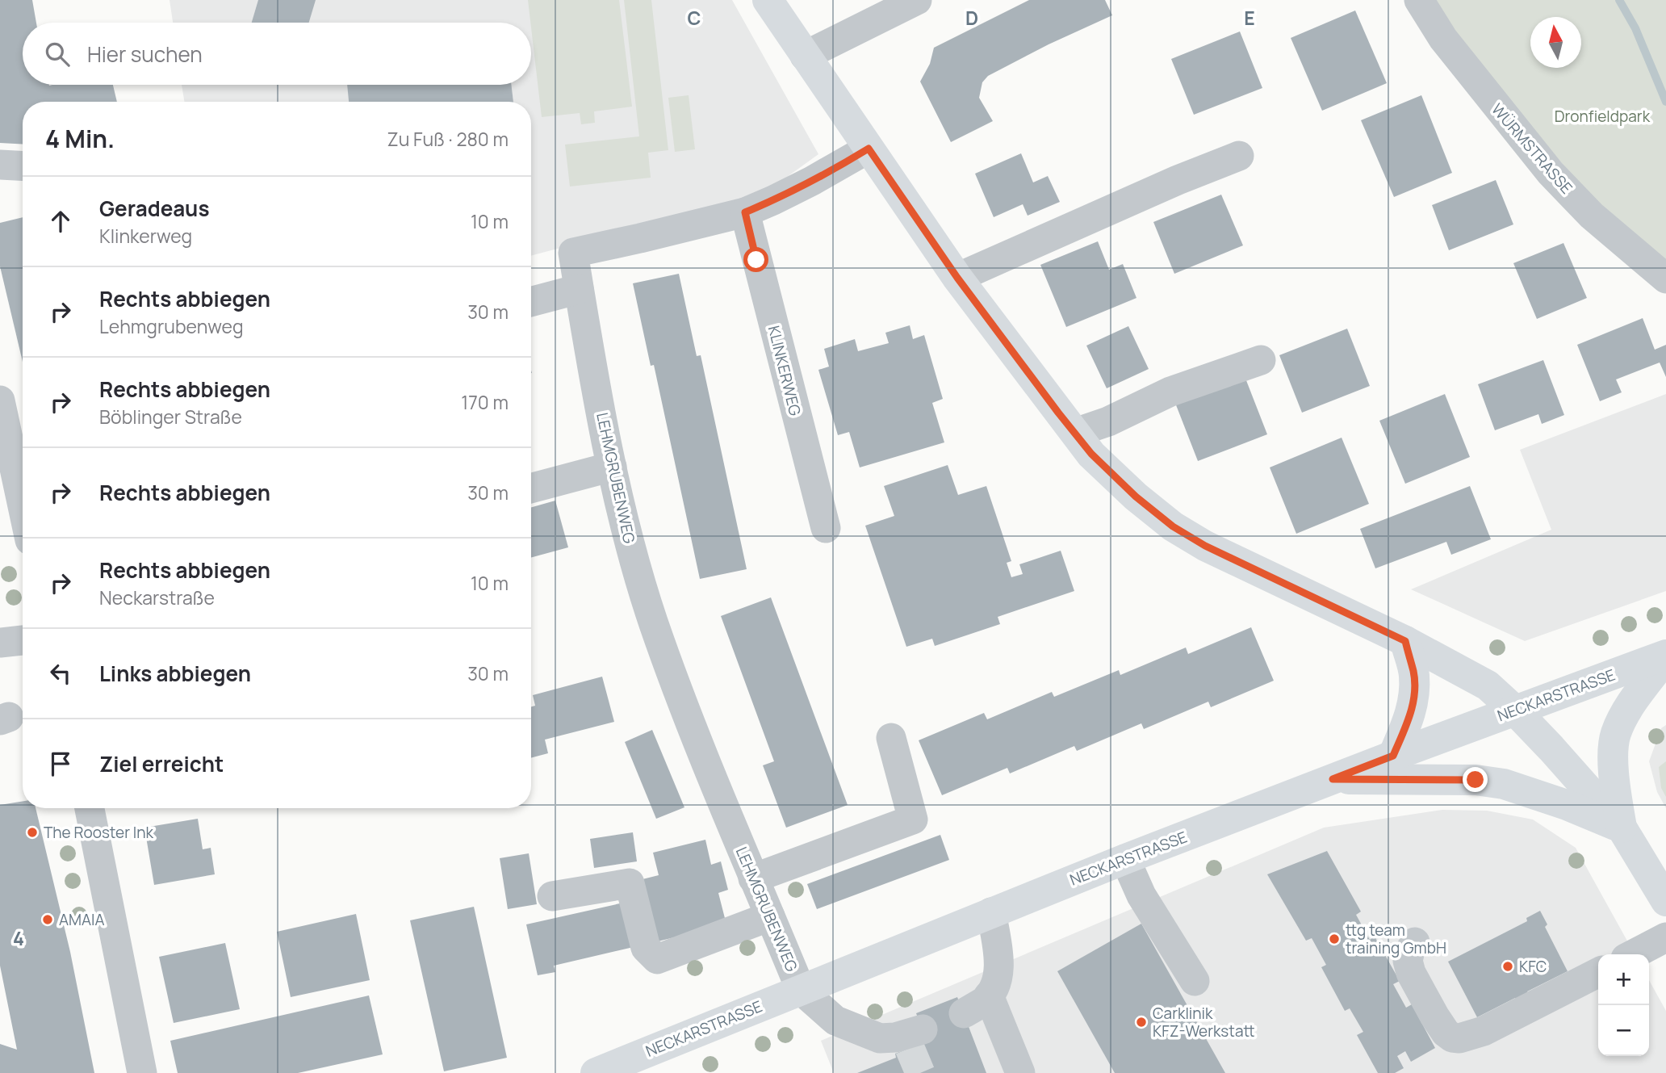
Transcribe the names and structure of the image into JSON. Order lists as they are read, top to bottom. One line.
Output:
{"streets":{"main road":["NECKARSTRASSE"],"street":["WÜRMSTRASSE","KLINKERWEG","LEHMGRUBENWEG"]},"crossings":[["KLINKERWEG","LEHMGRUBENWEG"],["LEHMGRUBENWEG","NECKARSTRASSE"]],"parks":["Dronfieldpark"],"places":["The Rooster Ink","AMAIA","ttg team training GmbH","KFC","Carklinik KFZ-Werkstatt"],"north":"top","page":{"search":"Hier suchen","heading":["4 Min.","Zu Fuß · 280 m"],"list":[["Geradeaus","Klinkerweg","10 m"],["Rechts abbiegen","Lehmgrubenweg","30 m"],["Rechts abbiegen","Böblinger Straße","170 m"],["Rechts abbiegen","30 m"],["Rechts abbiegen","Neckarstraße","10 m"],["Links abbiegen","30 m"],"Ziel erreicht"],"map_buttons":["+","−"]},"grid":{"columns":["C","D","E"],"rows":["4"]}}
